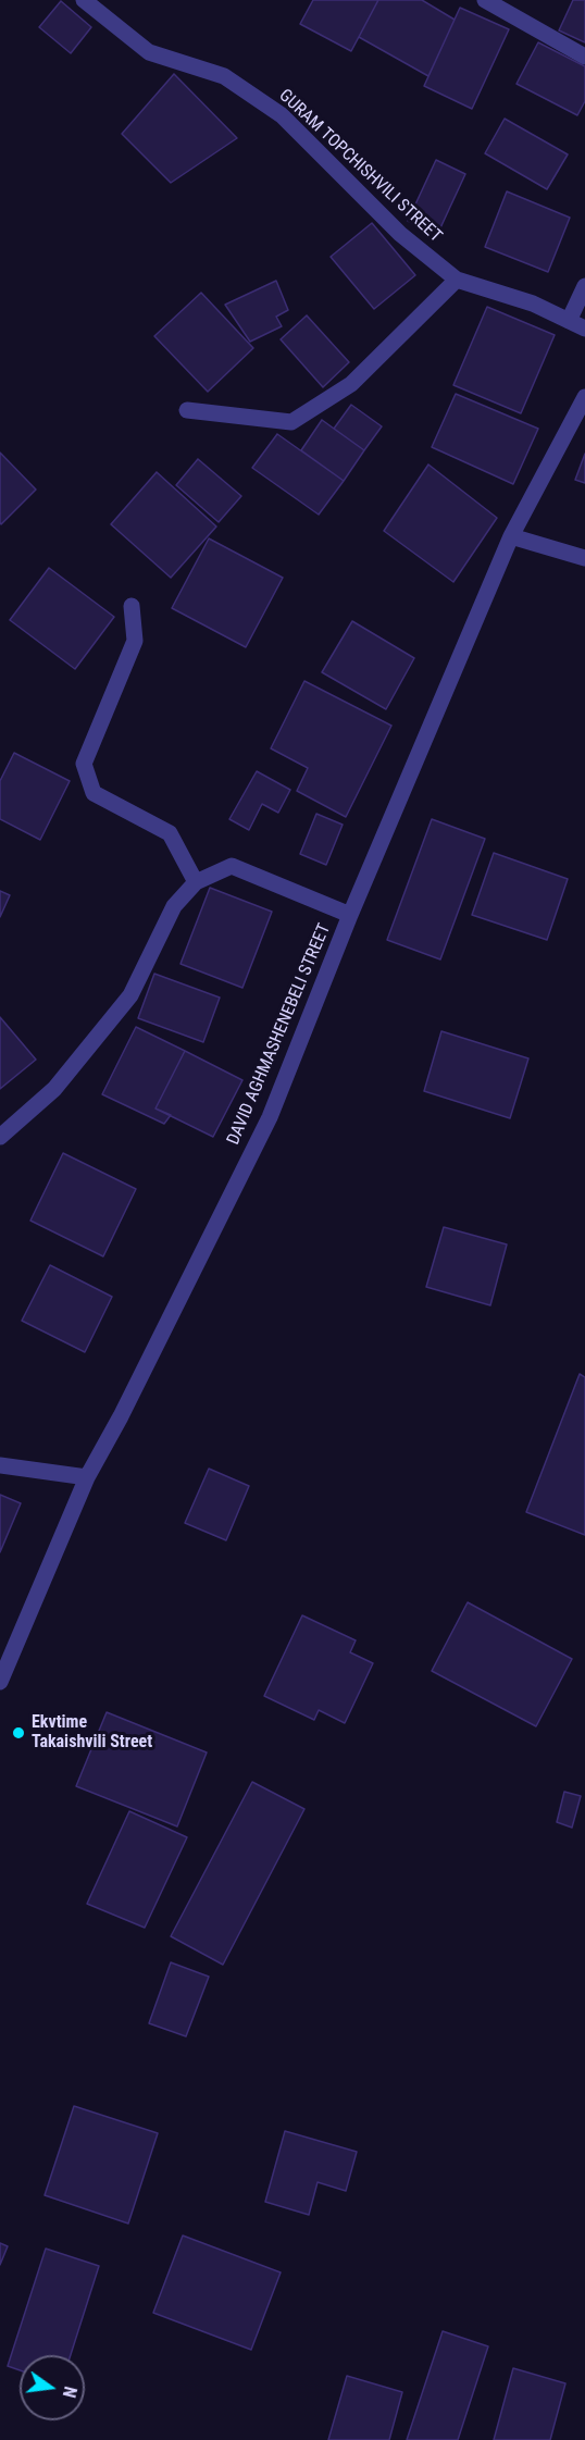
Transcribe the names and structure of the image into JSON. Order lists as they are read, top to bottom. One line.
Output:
{"streets":{"street":["GURAM TOPCHISHVILI STREET","DAVID AGHMASHENEBELI STREET"]},"places":["Ekvtime Takaishvili Street"],"north":"right"}
